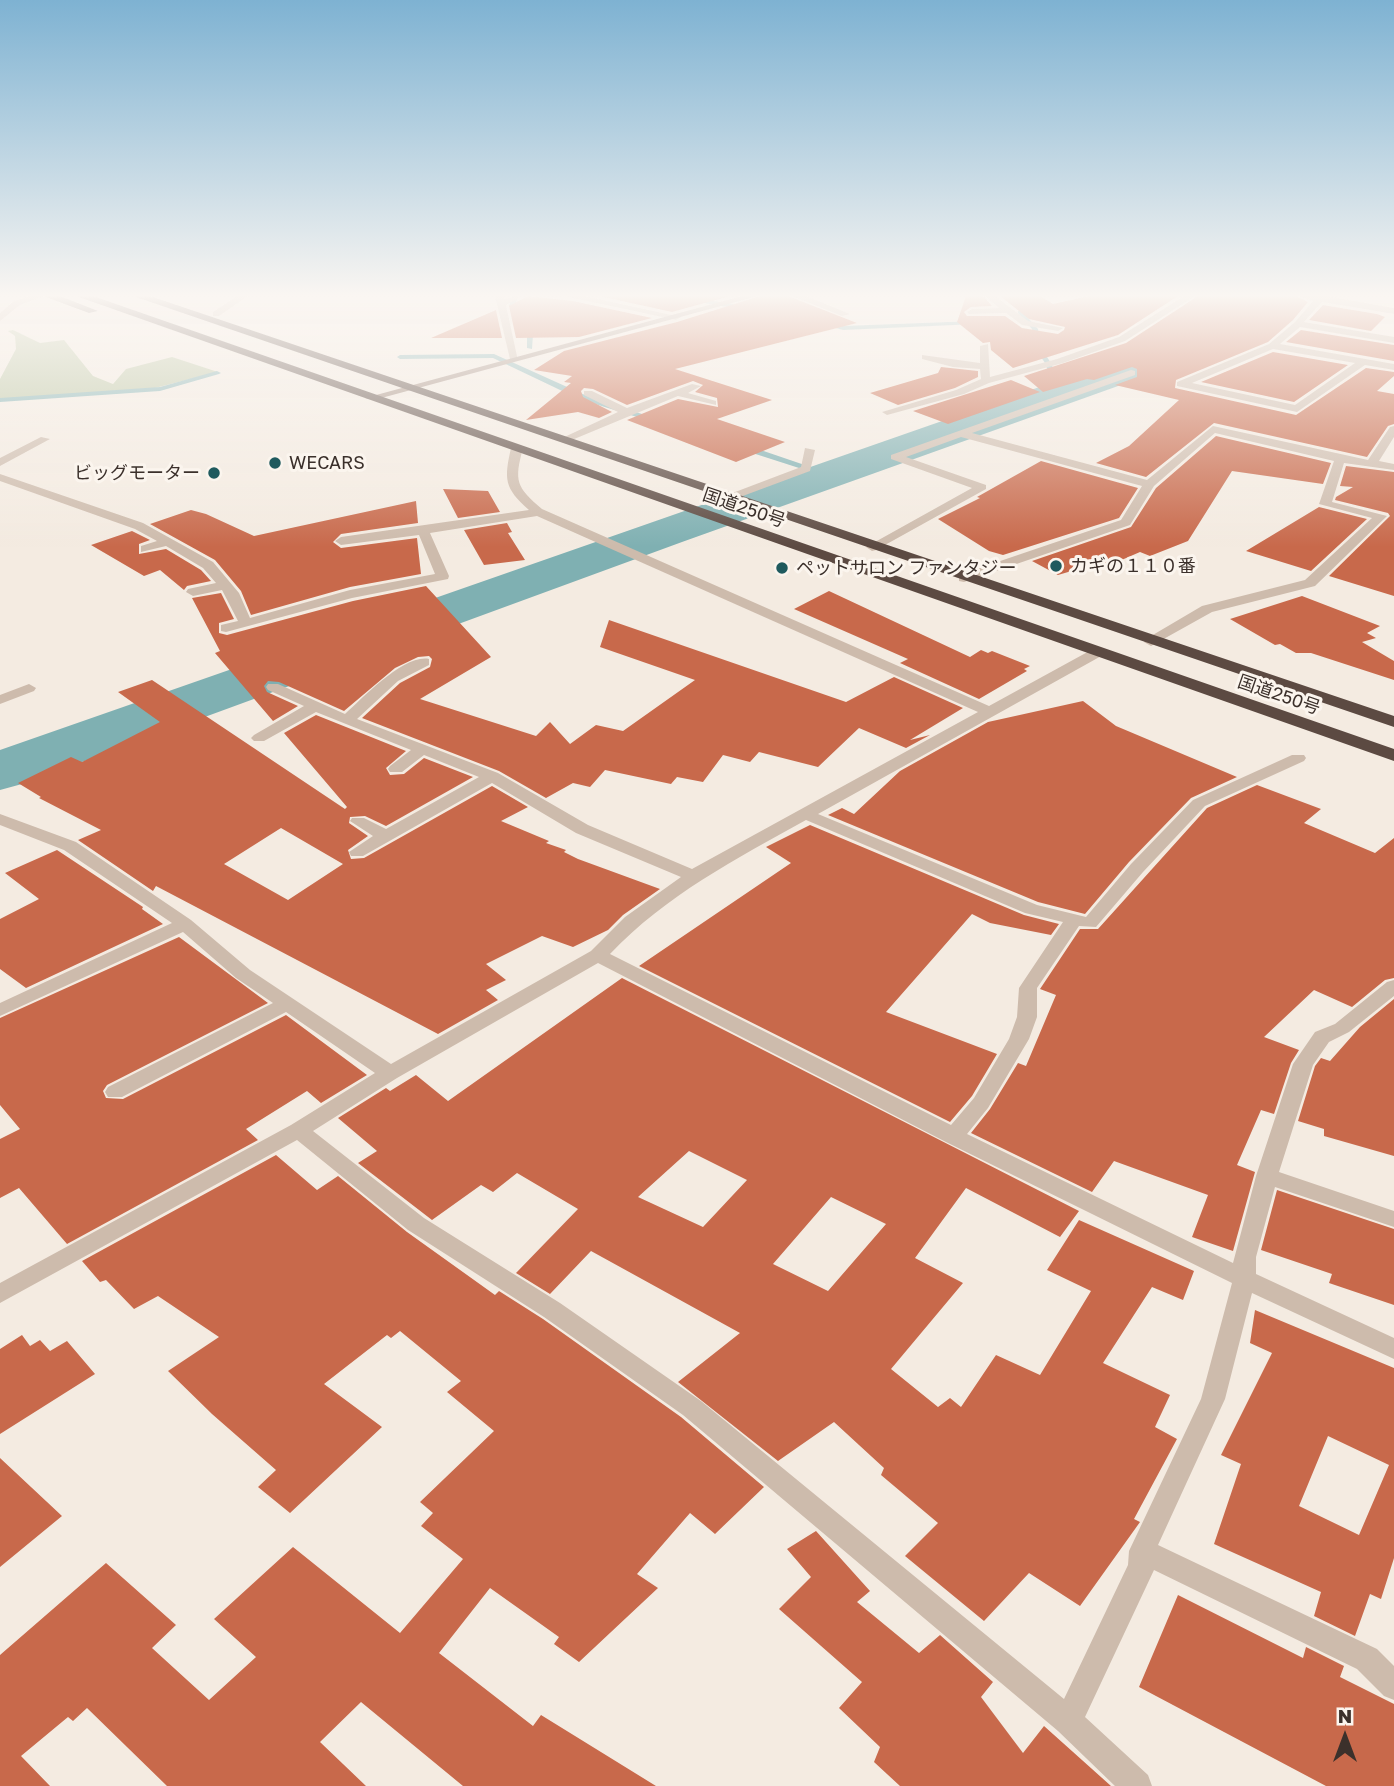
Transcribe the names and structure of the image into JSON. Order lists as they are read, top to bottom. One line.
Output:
{"streets":{"highway":["国道250号"]},"places":["WECARS","ビッグモーター","カギの１１０番","ペットサロン ファンタジー"],"north":"top"}
